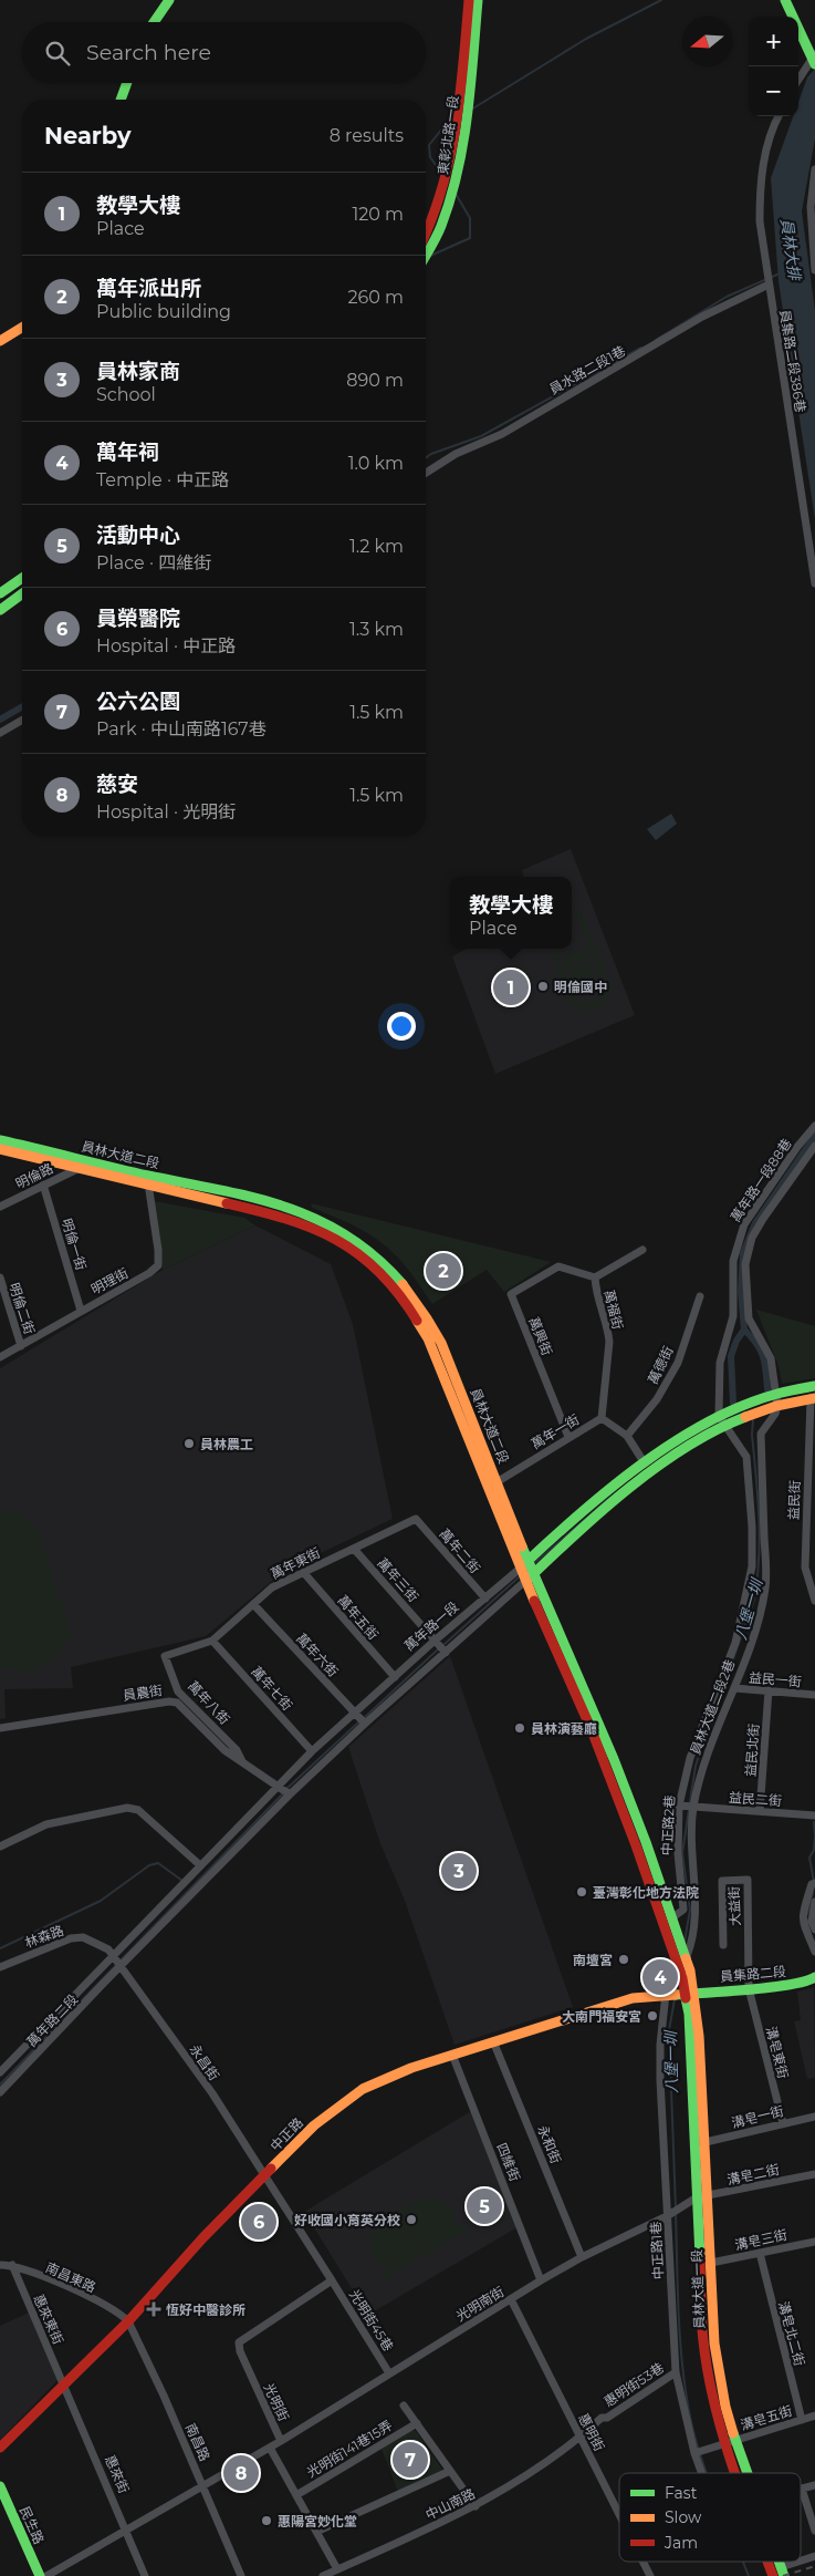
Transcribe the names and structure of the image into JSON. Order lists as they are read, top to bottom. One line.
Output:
{"streets":{"street":["東彰北路一段","員集路二段386巷","員水路二段1巷","員林大道二段","明倫路","萬年路一段88巷","明倫一街","明理街","明倫二街","萬福街","萬興街","萬德街","萬年一街","益民街","萬年二街","萬年東街","萬年三街","萬年五街","萬年路一段","萬年六街","益民一街","萬年七街","員農街","萬年八街","員林大道二段2巷","益民北街","益民二街","中正路2巷","大益街","林森路","員集路二段","萬年路二段","溝皂東街","永昌街","溝皂一街","中正路","永和街","四維街","溝皂二街","溝皂三街","中正路1巷","南昌東路","員林大道一段","光明南街","惠來東街","光明街45巷","溝皂北二街","惠明街53巷","光明街","溝皂五街","惠明街","南昌路","光明街141巷15弄","惠來街","中山南路","民生路"]},"crossings":[["員集路二段386巷","員水路二段1巷"],["員林大道二段","明倫路"],["員林大道二段","明理街"],["員林大道二段","萬年一街"],["員林大道二段","萬年路一段"],["員林大道二段","員林大道二段2巷"],["員林大道二段","中正路2巷"],["員林大道二段","員集路二段"],["員林大道二段","中正路"],["員林大道二段","員林大道一段"],["明倫路","明倫一街"],["萬年路一段88巷","萬年路一段"],["萬年路一段88巷","中正路2巷"],["明倫一街","明理街"],["明理街","明倫二街"],["萬福街","萬興街"],["萬福街","萬年一街"],["萬興街","萬年一街"],["萬德街","萬年一街"],["萬年一街","萬年路一段"],["益民街","萬年路一段"],["萬年二街","萬年東街"],["萬年二街","萬年路一段"],["萬年東街","萬年三街"],["萬年東街","萬年五街"],["萬年東街","萬年六街"],["萬年東街","萬年七街"],["萬年東街","萬年八街"],["萬年三街","萬年路一段"],["萬年五街","萬年路一段"],["萬年路一段","萬年六街"],["萬年路一段","萬年七街"],["萬年路一段","員農街"],["萬年路一段","員林大道二段2巷"],["萬年路一段","中正路2巷"],["萬年路一段","林森路"],["萬年路一段","萬年路二段"],["萬年路一段","永昌街"],["益民一街","員林大道二段2巷"],["益民一街","益民北街"],["員農街","萬年八街"],["員林大道二段2巷","益民二街"],["益民北街","益民二街"],["益民二街","中正路2巷"],["大益街","員集路二段"],["大益街","溝皂東街"],["林森路","萬年路二段"],["林森路","永昌街"],["員集路二段","溝皂東街"],["員集路二段","中正路"],["員集路二段","員林大道一段"],["萬年路二段","永昌街"],["溝皂東街","溝皂一街"],["永昌街","中正路"],["溝皂一街","員林大道一段"],["中正路","永和街"],["中正路","四維街"],["中正路","中正路1巷"],["中正路","南昌東路"],["中正路","員林大道一段"],["中正路","惠來東街"],["中正路","南昌路"],["中正路","惠來街"],["永和街","光明南街"],["四維街","光明南街"],["溝皂二街","員林大道一段"],["溝皂二街","光明南街"],["溝皂三街","員林大道一段"],["溝皂三街","溝皂北二街"],["中正路1巷","光明南街"],["中正路1巷","惠明街53巷"],["中正路1巷","溝皂五街"],["南昌東路","惠來東街"],["南昌東路","南昌路"],["員林大道一段","光明南街"],["員林大道一段","溝皂五街"],["光明南街","光明街45巷"],["光明南街","光明街"],["光明南街","惠明街"],["惠來東街","惠來街"],["光明街45巷","光明街"],["溝皂北二街","溝皂五街"],["惠明街53巷","惠明街"],["惠明街53巷","中山南路"],["光明街","南昌路"],["光明街","惠來街"],["惠明街","中山南路"]],"water":["員林大排","八堡一圳"],"places":{"other":["明倫國中","員林農工","員林演藝廳","臺灣彰化地方法院","南壇宮","大南門福安宮","好收國小育英分校","惠陽宮妙化堂"],"health":["恆好中醫診所"]},"legend":["Fast","Slow","Jam"],"north":"left","page":{"map_buttons":["+","−"],"search":"Search here","heading":["Nearby","8 results"],"list":[{"mark":"1","name":"教學大樓","note":"Place","value":"120 m"},{"mark":"2","name":"萬年派出所","note":"Public building","value":"260 m"},{"mark":"3","name":"員林家商","note":"School","value":"890 m"},{"mark":"4","name":"萬年祠","note":"Temple · 中正路","value":"1.0 km"},{"mark":"5","name":"活動中心","note":"Place · 四維街","value":"1.2 km"},{"mark":"6","name":"員榮醫院","note":"Hospital · 中正路","value":"1.3 km"},{"mark":"7","name":"公六公園","note":"Park · 中山南路167巷","value":"1.5 km"},{"mark":"8","name":"慈安","note":"Hospital · 光明街","value":"1.5 km"}],"popup":["教學大樓","Place"],"pins":["1","2","3","4","5","6","7","8"]}}
